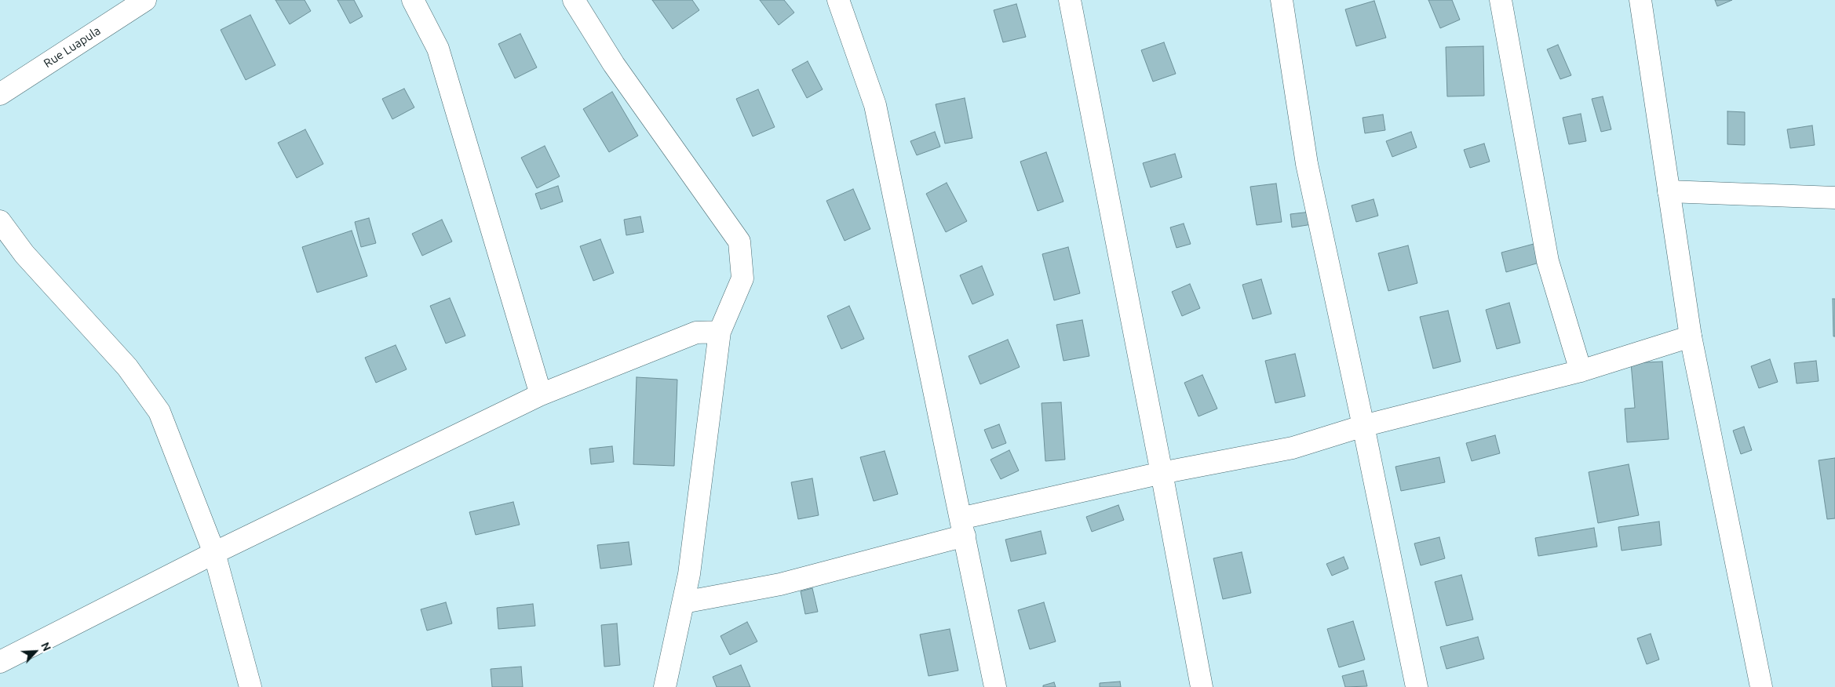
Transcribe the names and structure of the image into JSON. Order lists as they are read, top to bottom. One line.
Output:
{"streets":{"main road":["Rue Luapula"]},"north":"top right"}
